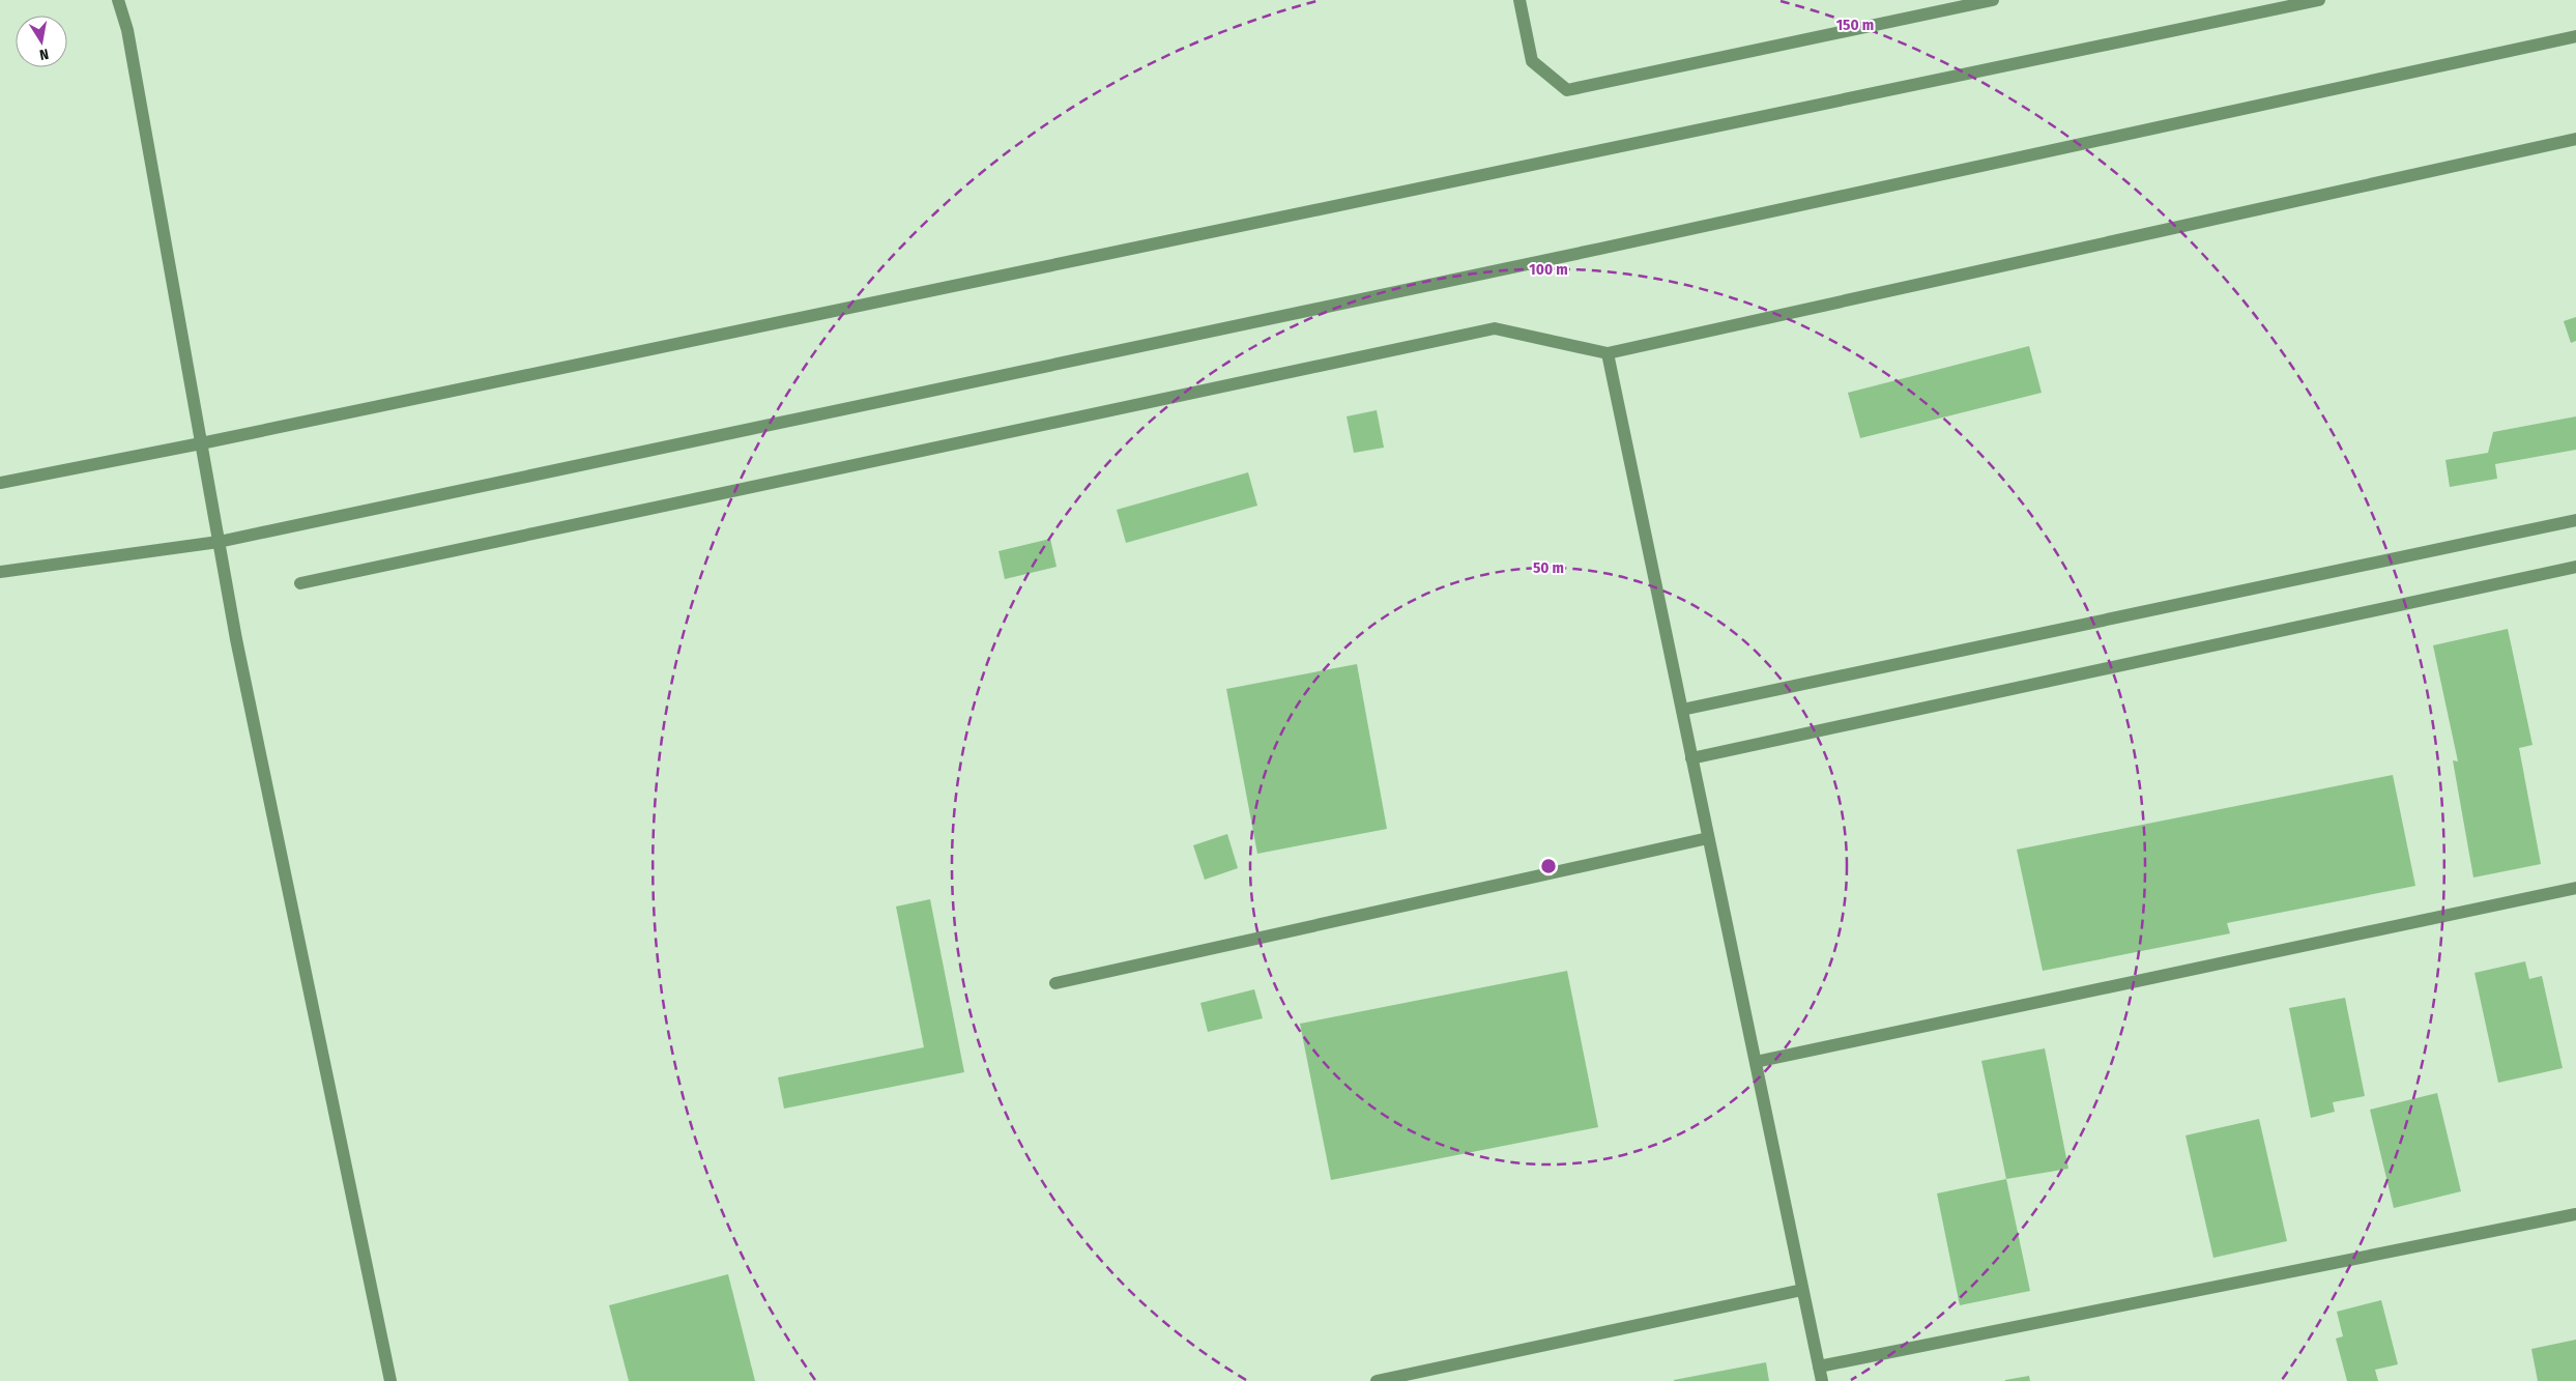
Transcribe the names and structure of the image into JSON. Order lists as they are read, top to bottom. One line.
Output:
{"north":"bottom","rings":["150 m","100 m","50 m"]}
